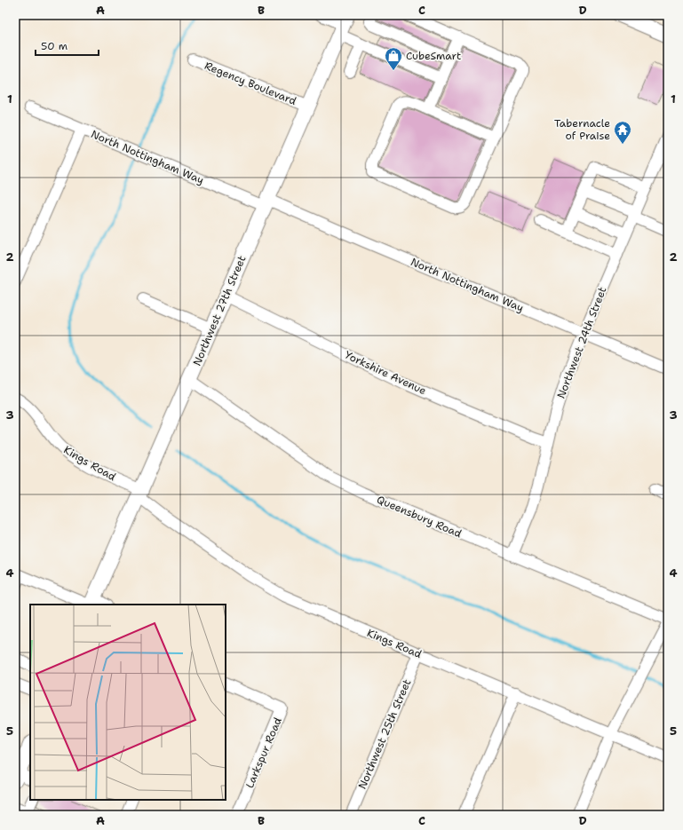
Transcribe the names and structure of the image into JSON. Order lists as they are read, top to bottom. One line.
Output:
{"streets":{"main road":["Northwest 27th Street"],"street":["Regency Boulevard","North Nottingham Way","Northwest 24th Street","Yorkshire Avenue","Kings Road","Queensbury Road","Northwest 25th Street","Larkspur Road"]},"crossings":[["Regency Boulevard","Northwest 27th Street"],["North Nottingham Way","Northwest 27th Street"],["North Nottingham Way","Northwest 24th Street"],["Northwest 27th Street","Yorkshire Avenue"],["Northwest 27th Street","Kings Road"],["Northwest 27th Street","Queensbury Road"],["Northwest 24th Street","Yorkshire Avenue"],["Northwest 24th Street","Queensbury Road"],["Kings Road","Northwest 25th Street"]],"places":{"shop":["CubeSmart"],"temple":["Tabernacle of Praise"]},"scale_bar":"50 m","grid":{"columns":["A","B","C","D"],"rows":["1","2","3","4","5"]}}
